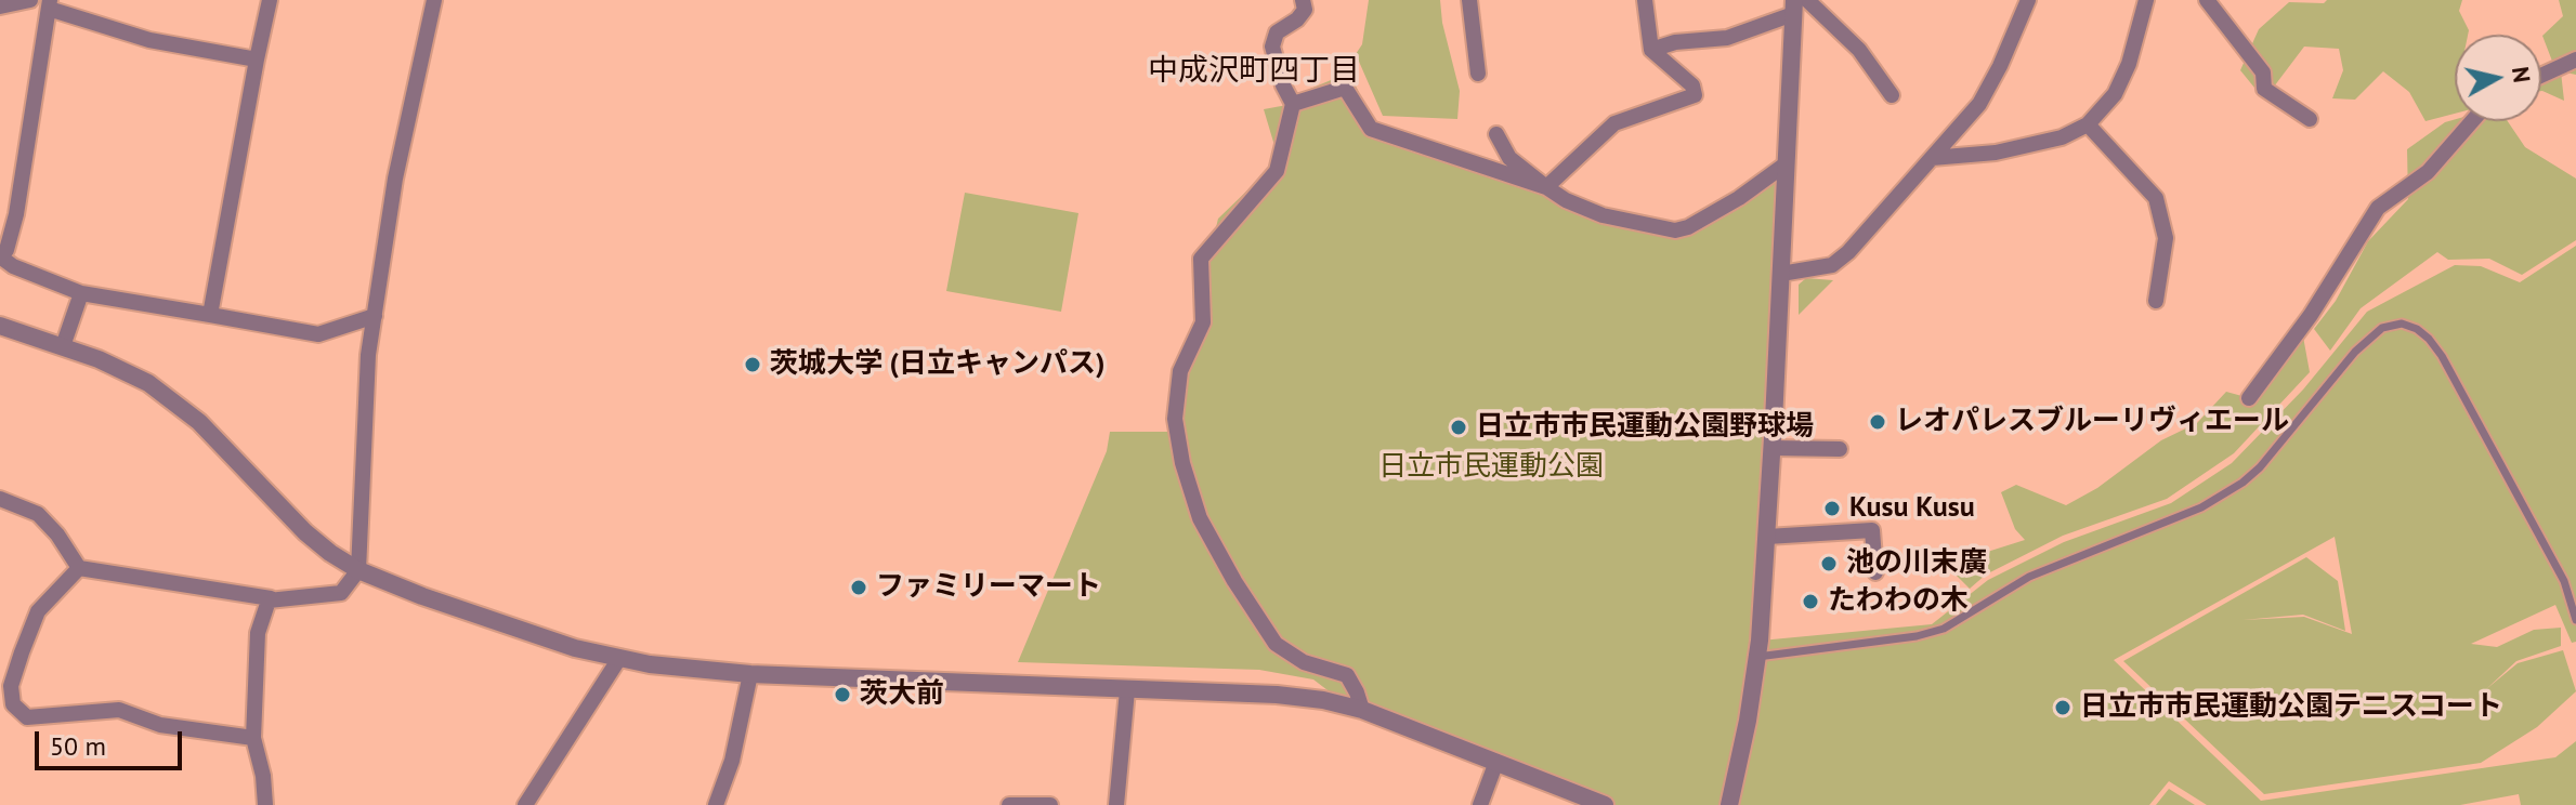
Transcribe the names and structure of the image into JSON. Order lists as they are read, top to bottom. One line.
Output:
{"districts":["中成沢町四丁目"],"parks":["日立市民運動公園"],"places":["茨城大学 (日立キャンパス)","レオパレスブルーリヴィエール","日立市市民運動公園野球場","Kusu Kusu","池の川末廣","ファミリーマート","たわわの木","茨大前","日立市市民運動公園テニスコート"],"scale_bar":"50 m","north":"right"}
